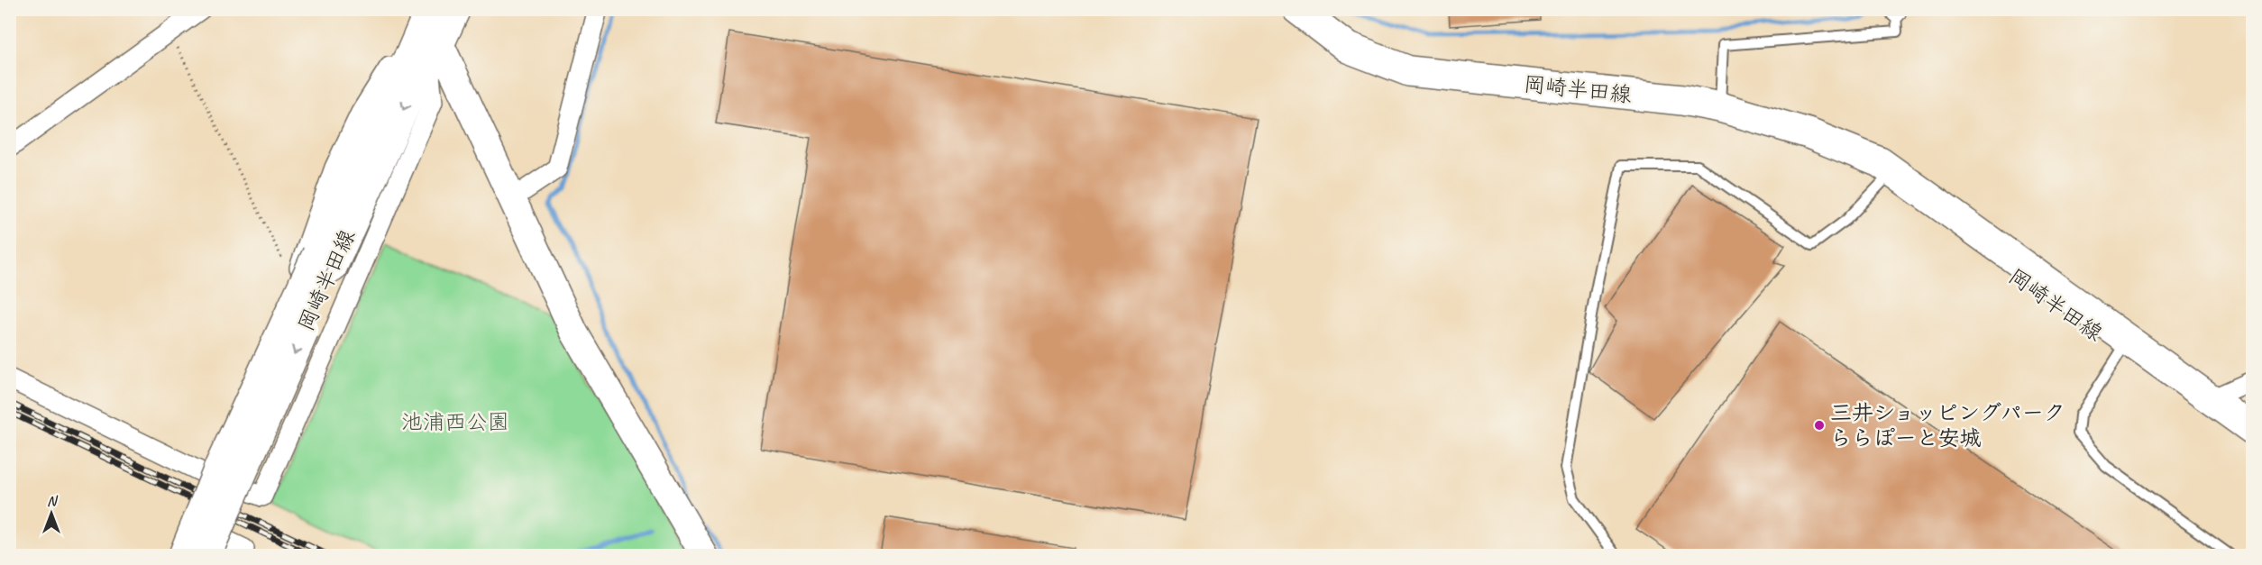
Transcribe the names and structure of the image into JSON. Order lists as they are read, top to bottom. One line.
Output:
{"streets":{"main road":["岡崎半田線"]},"parks":["池浦西公園"],"places":["三井ショッピングパーク ららぽーと安城"],"north":"top"}
